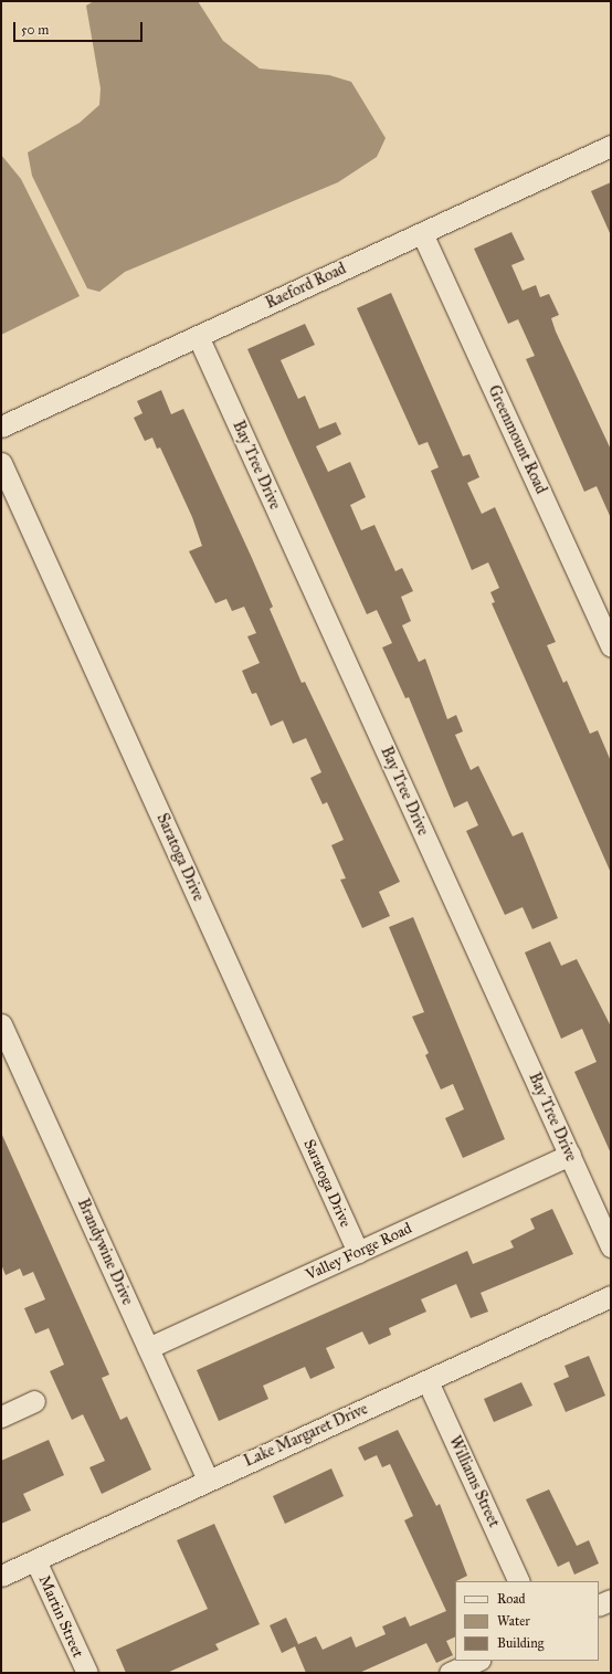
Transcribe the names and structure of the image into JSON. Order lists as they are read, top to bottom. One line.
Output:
{"streets":{"street":["Raeford Road","Greenmount Road","Bay Tree Drive","Saratoga Drive","Brandywine Drive","Valley Forge Road","Lake Margaret Drive","Williams Street","Martin Street"]},"crossings":[["Raeford Road","Greenmount Road"],["Raeford Road","Bay Tree Drive"],["Bay Tree Drive","Valley Forge Road"],["Saratoga Drive","Valley Forge Road"],["Brandywine Drive","Valley Forge Road"],["Brandywine Drive","Lake Margaret Drive"],["Lake Margaret Drive","Williams Street"],["Lake Margaret Drive","Martin Street"]],"legend":["Road","Water","Building"],"scale_bar":"50 m"}
